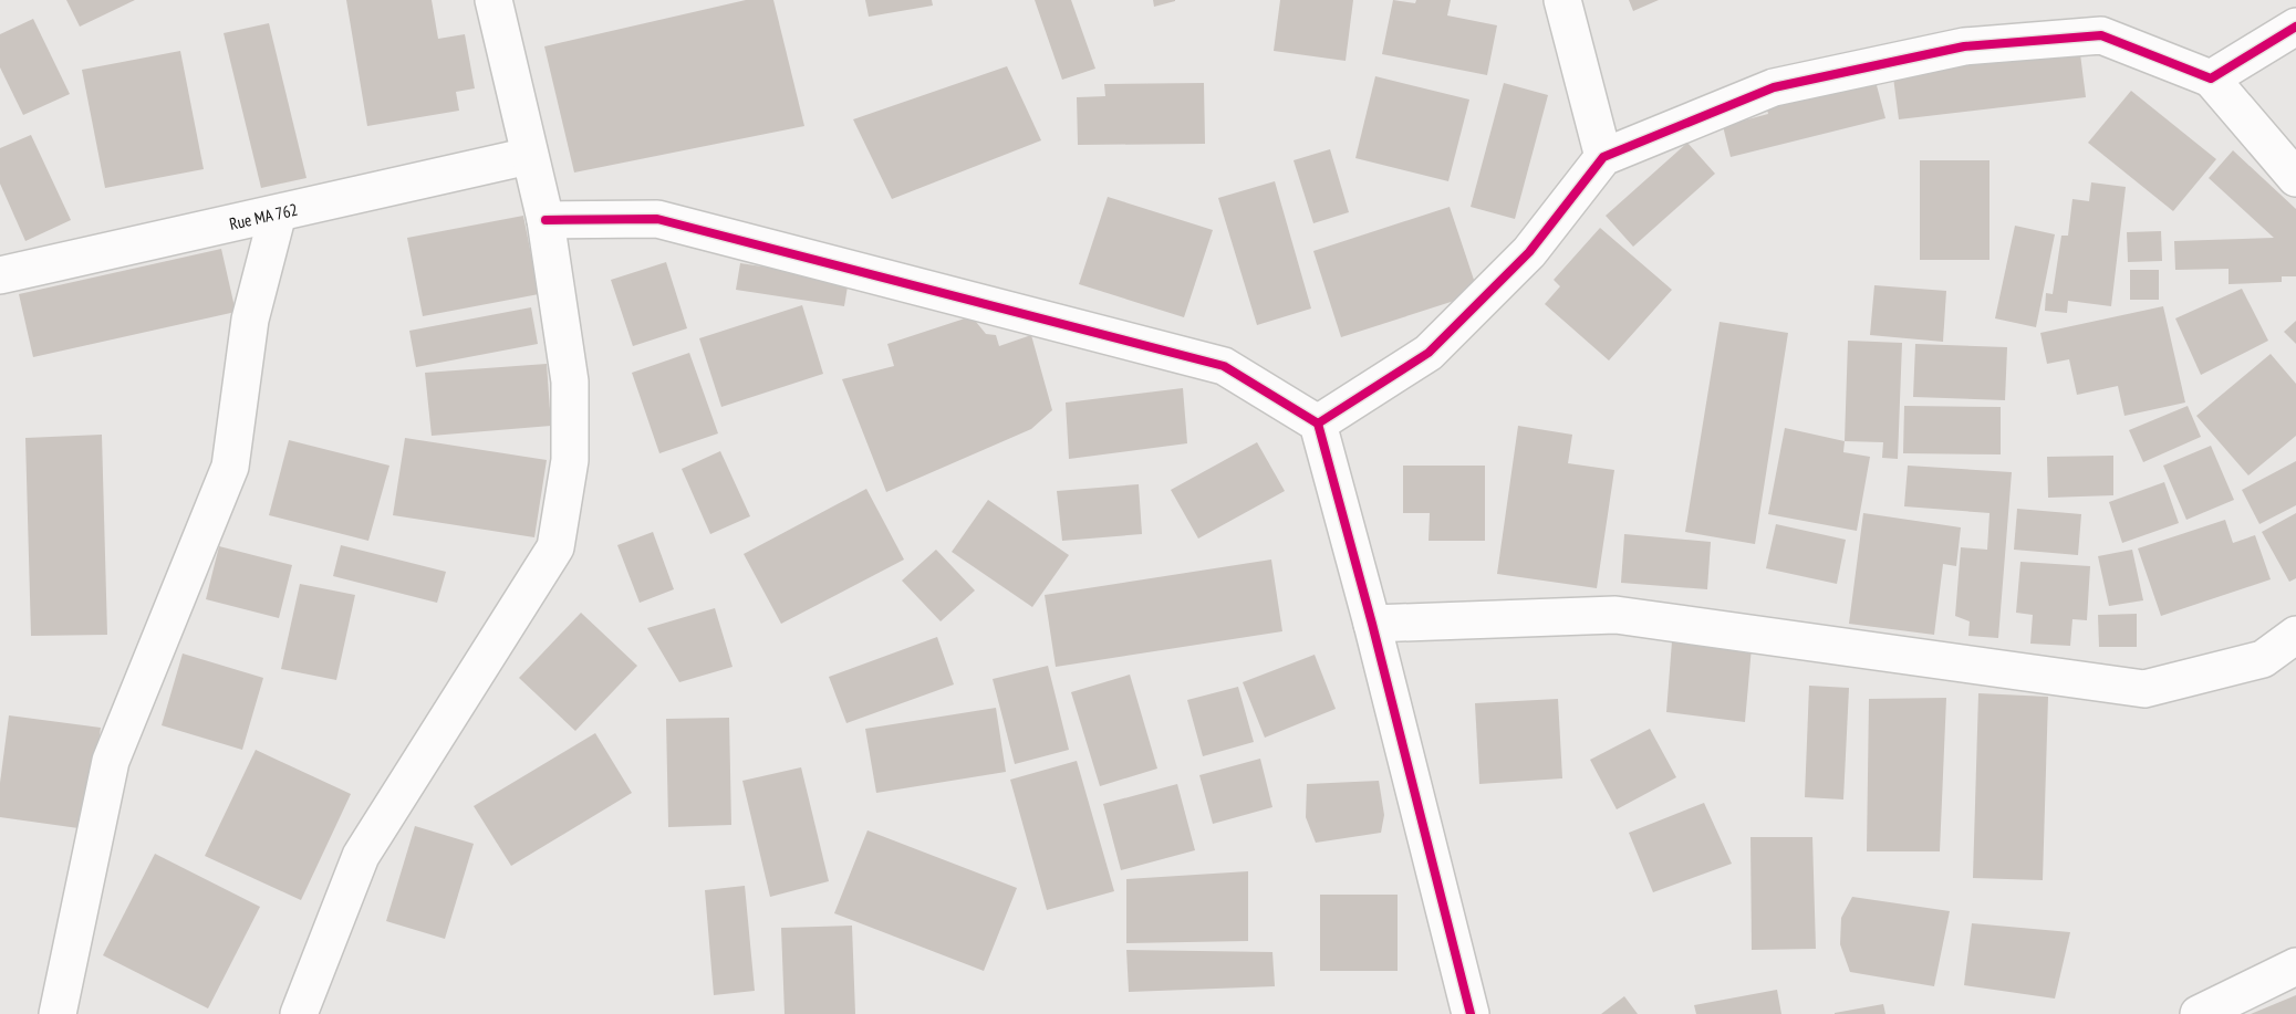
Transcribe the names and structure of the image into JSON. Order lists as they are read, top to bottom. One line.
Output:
{"streets":{"street":["Rue MA 762"]}}
